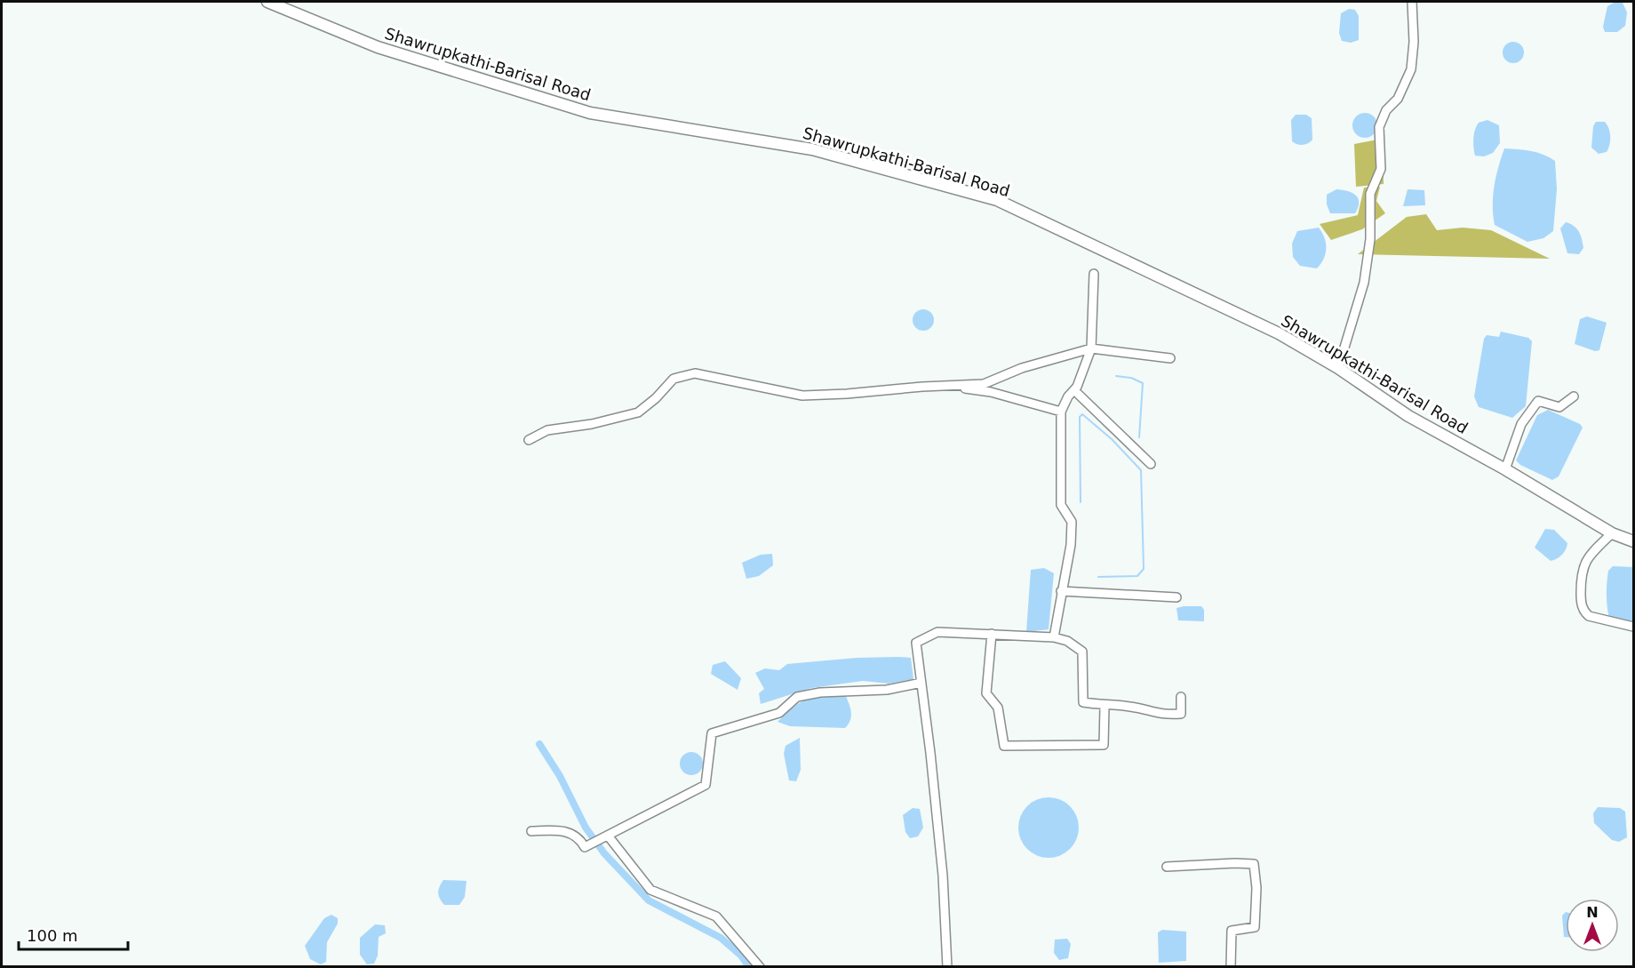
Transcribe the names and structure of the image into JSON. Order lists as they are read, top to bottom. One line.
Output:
{"streets":{"main road":["Shawrupkathi-Barisal Road"]},"scale_bar":"100 m","north":"top"}
